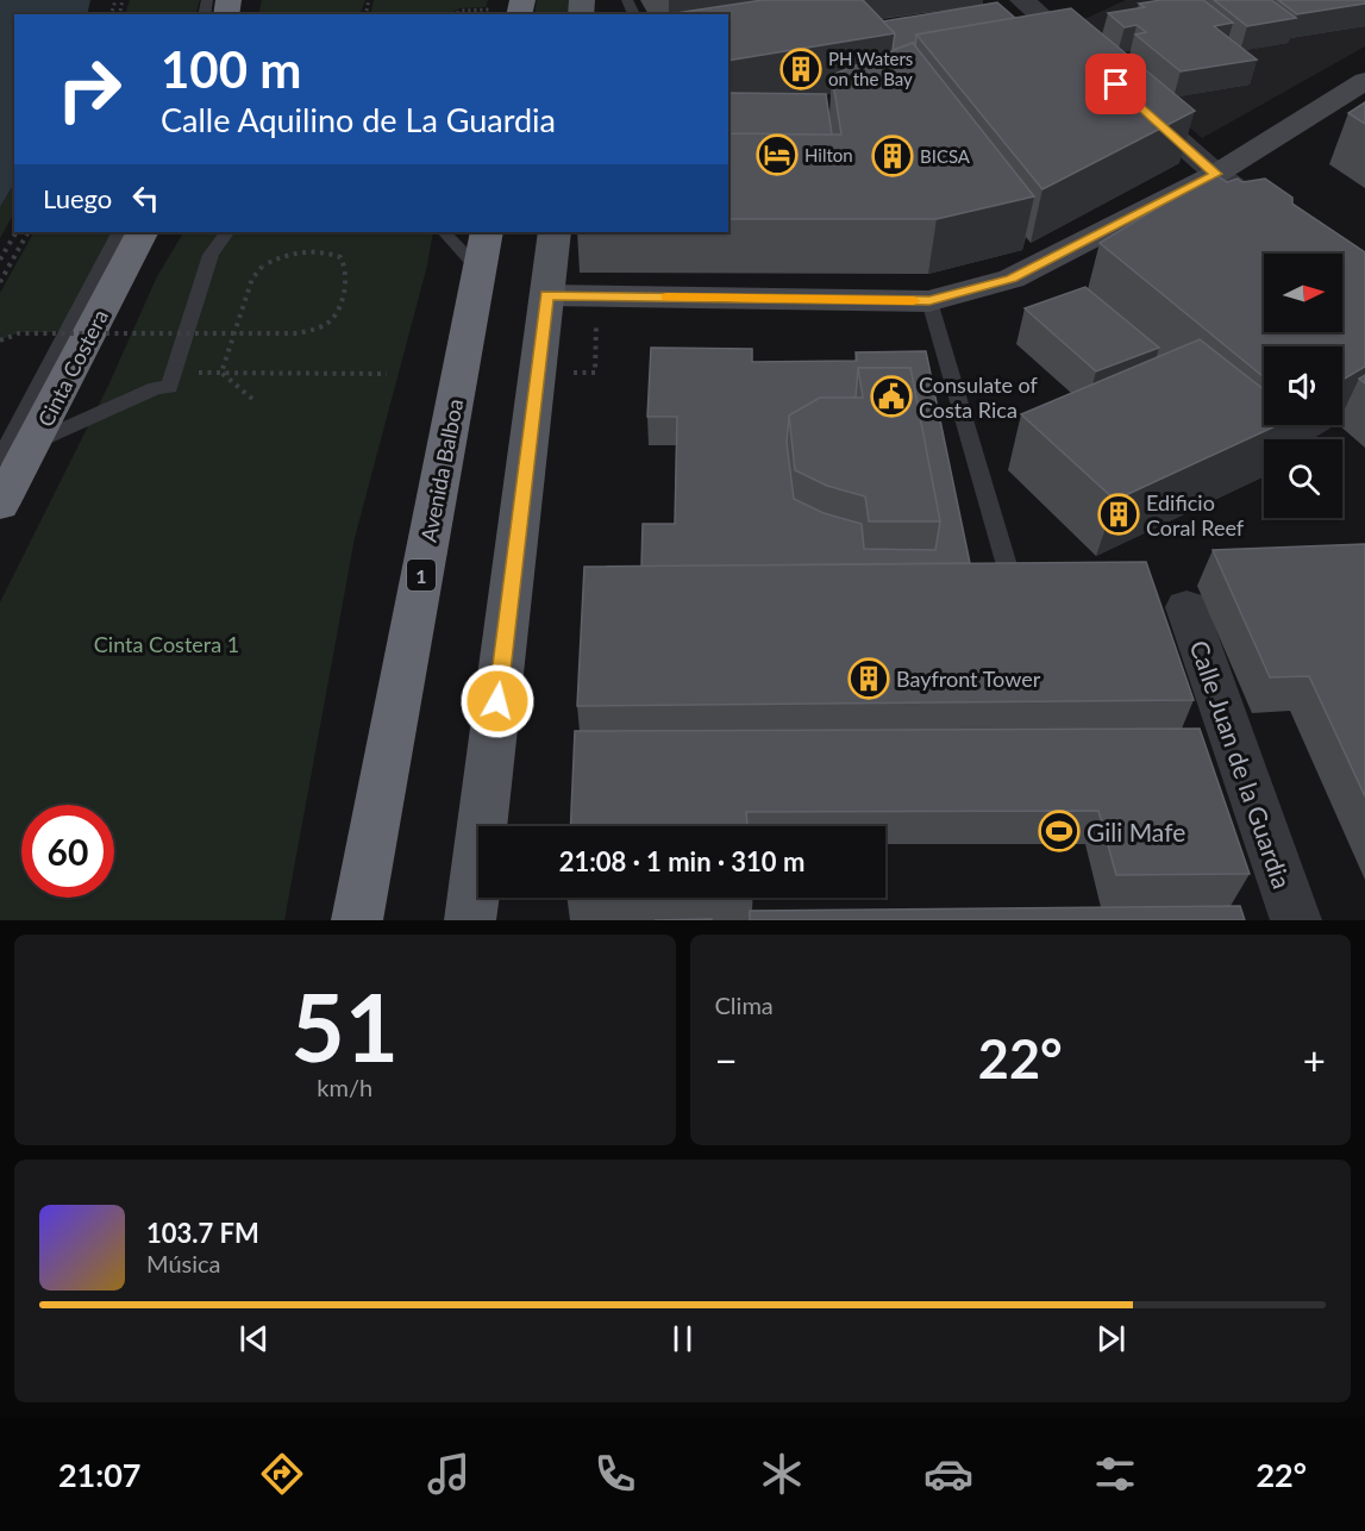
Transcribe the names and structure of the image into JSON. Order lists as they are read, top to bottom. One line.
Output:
{"streets":{"highway":["Cinta Costera","Avenida Balboa","1"],"street":["Calle Juan de la Guardia"]},"parks":["Cinta Costera 1"],"places":{"building":["PH Waters on the Bay","BICSA","Edificio Coral Reef","Bayfront Tower"],"hotel":["Hilton"],"public building":["Consulate of Costa Rica"],"sports":["Gili Mafe"]},"north":"right","page":{"turn":["100 m","Calle Aquilino de La Guardia"],"then":"Luego","limit":"60","trip":"21:08 · 1 min · 310 m","tile":[["51","km/h"],"Clima"],"heat":["−","22°","+"],"song":["103.7 FM","Música"],"tabs":["21:07","22°"]}}
